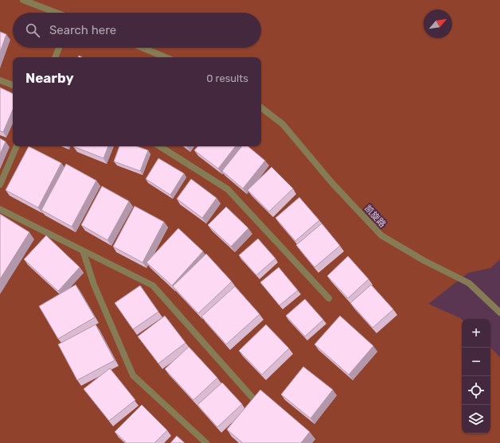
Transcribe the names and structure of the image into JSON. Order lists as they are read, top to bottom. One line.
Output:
{"streets":{"street":["凯旋路"]},"north":"top right","page":{"search":"Search here","heading":["Nearby","0 results"],"map_buttons":["+","−"]}}
